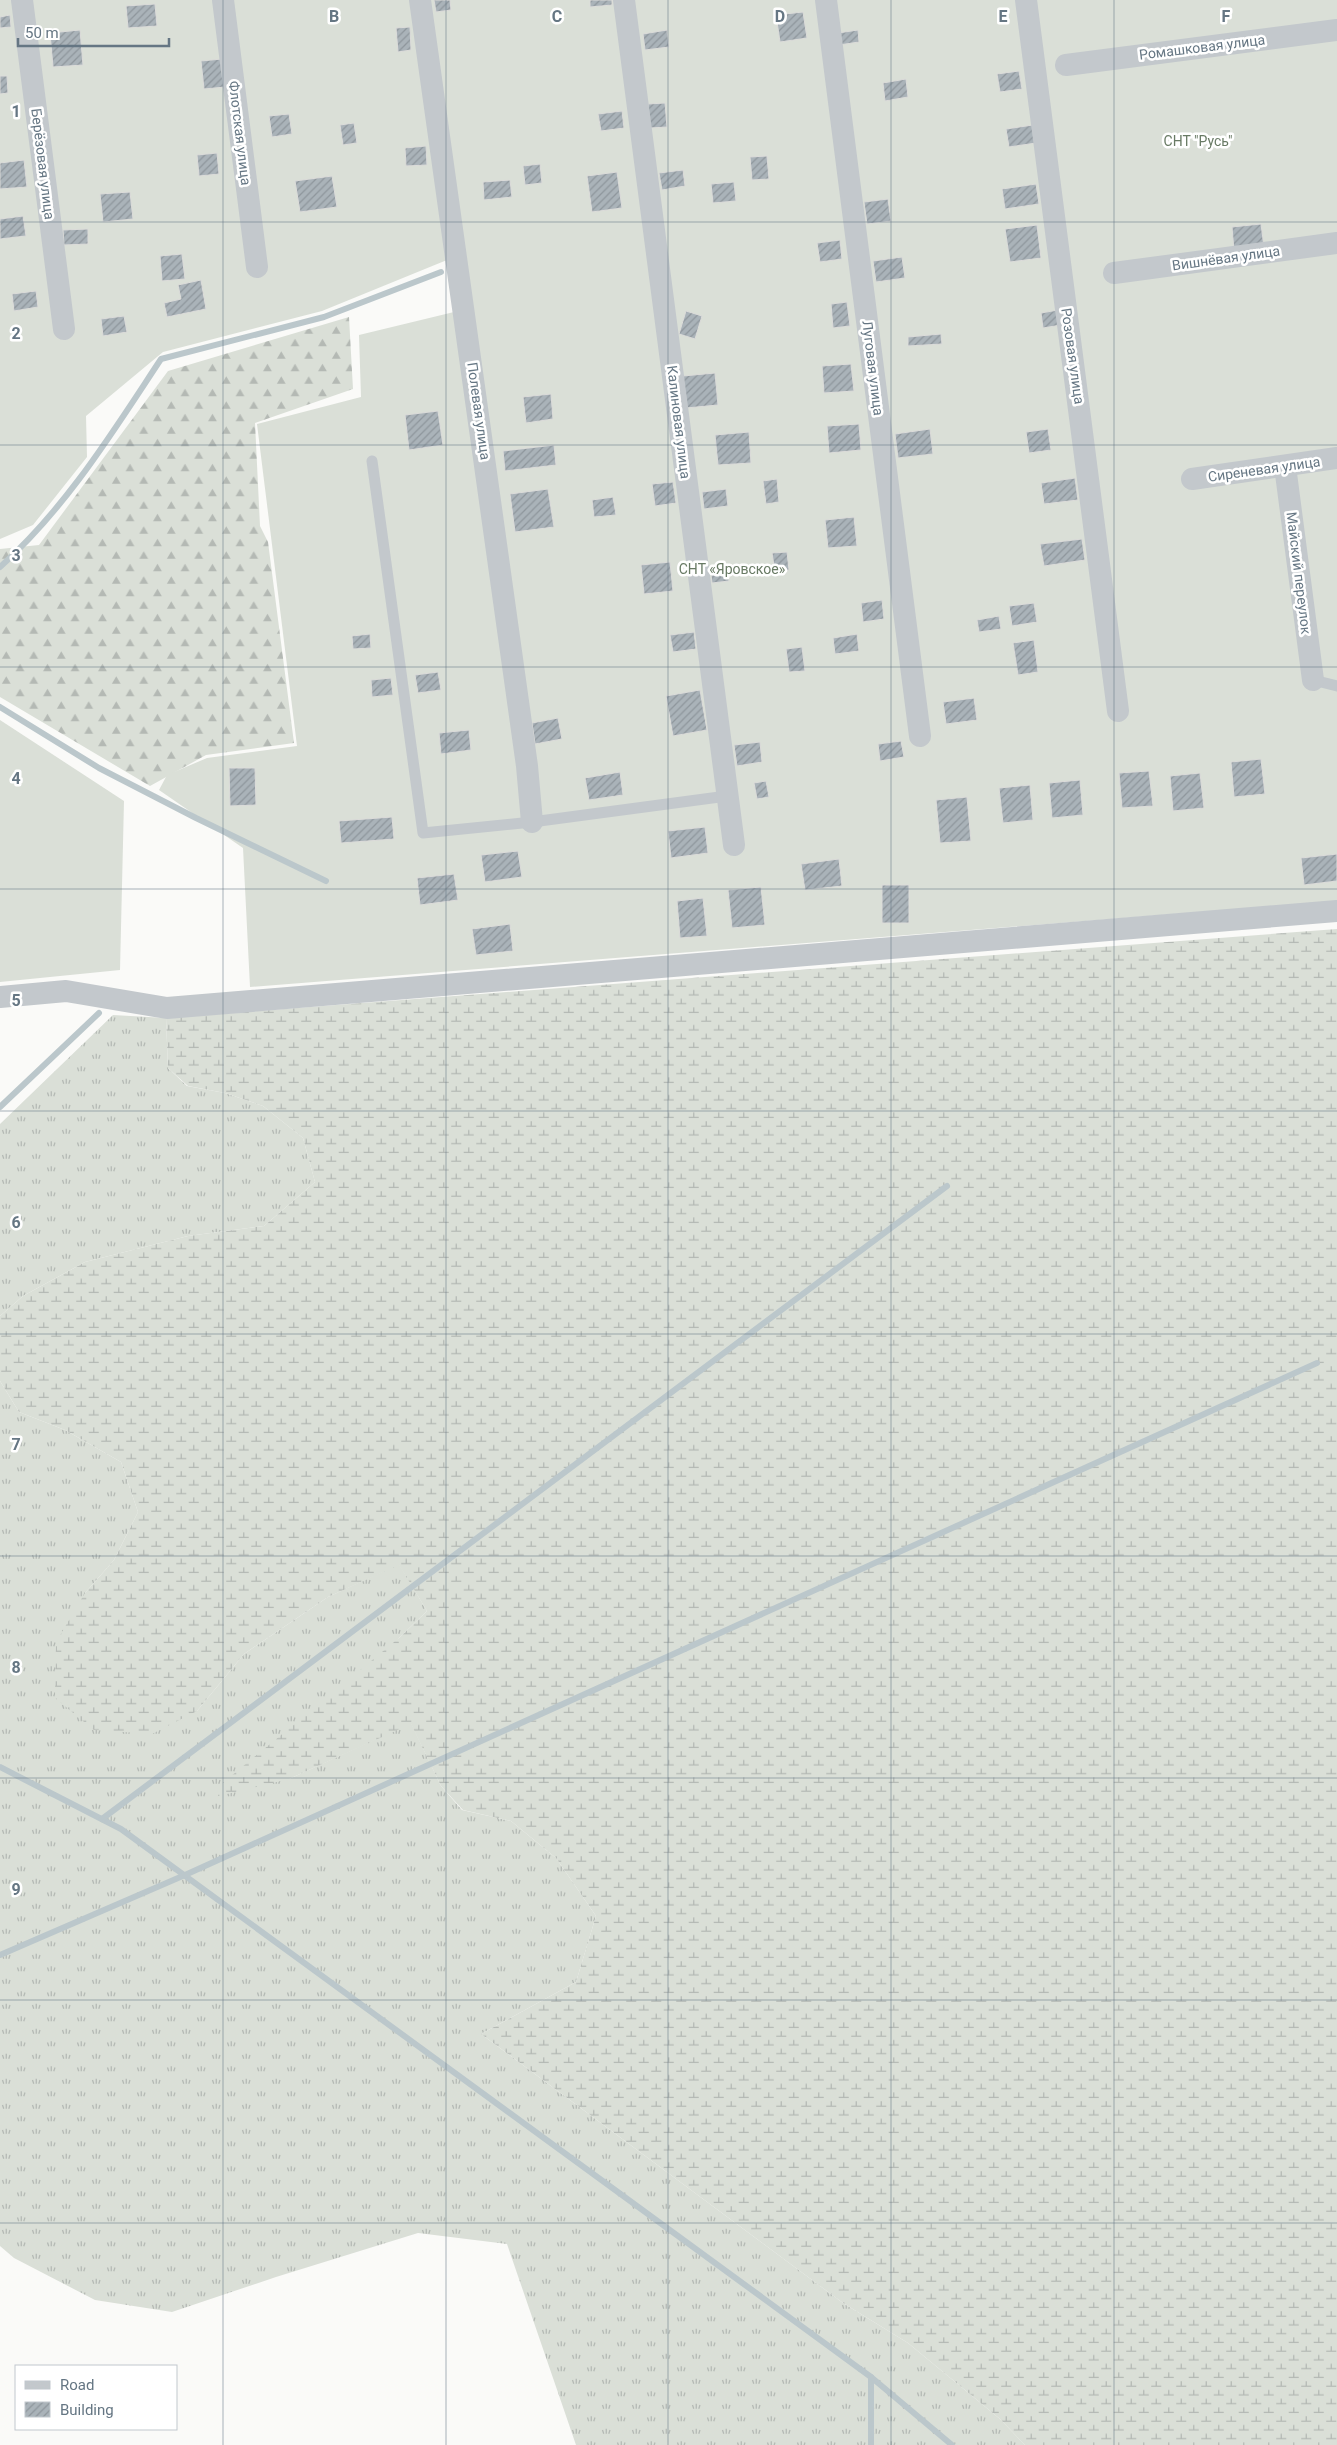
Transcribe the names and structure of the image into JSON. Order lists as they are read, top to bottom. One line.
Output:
{"streets":{"street":["Ромашковая улица","Флотская улица","Берёзовая улица","Вишнёвая улица","Розовая улица","Луговая улица","Полевая улица","Калиновая улица","Сиреневая улица","Майский переулок"]},"crossings":[["Сиреневая улица","Майский переулок"]],"parks":["СНТ \"Русь\"","СНТ «Яровское»"],"legend":["Road","Building"],"scale_bar":"50 m","grid":{"columns":["B","C","D","E","F"],"rows":["1","2","3","4","5","6","7","8","9"]}}
